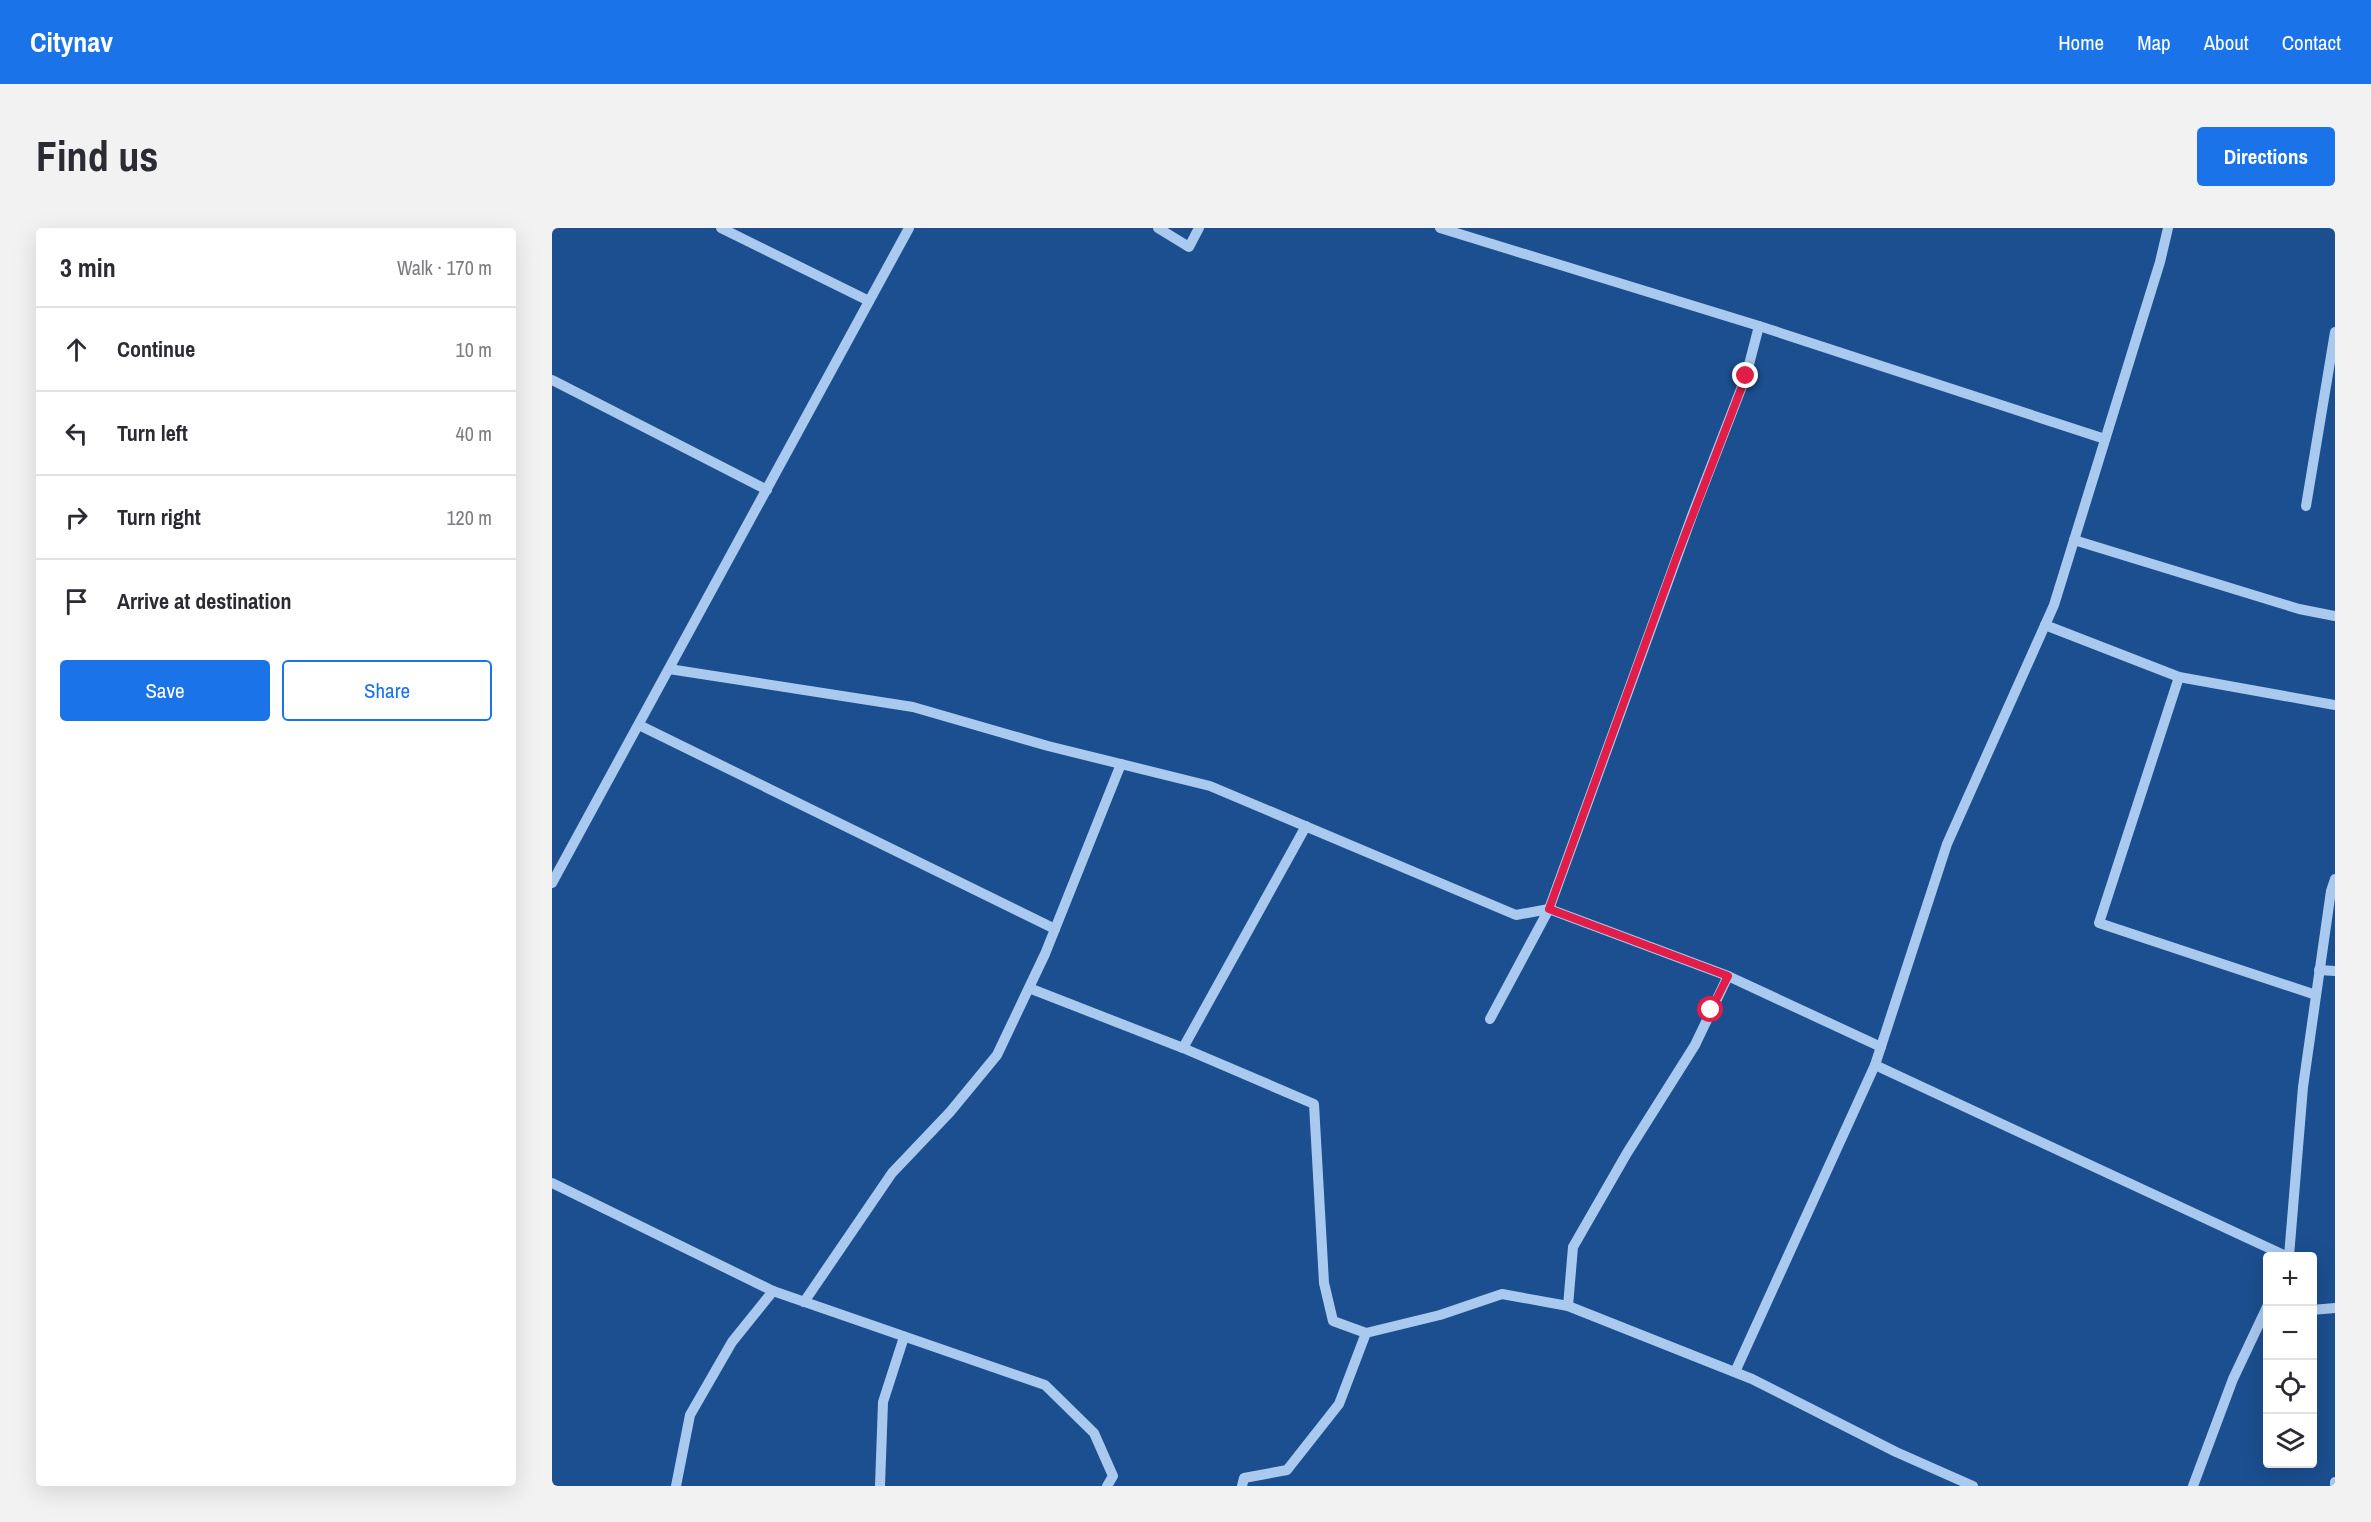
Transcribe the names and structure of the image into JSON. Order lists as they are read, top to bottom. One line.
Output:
{"page":{"header":"Citynav","nav":["Home","Map","About","Contact"],"buttons":["Directions",["Save","Share"]],"title":"Find us","heading":["3 min","Walk · 170 m"],"list":[["Continue","10 m"],["Turn left","40 m"],["Turn right","120 m"],"Arrive at destination"],"map_buttons":["+","−"]}}
